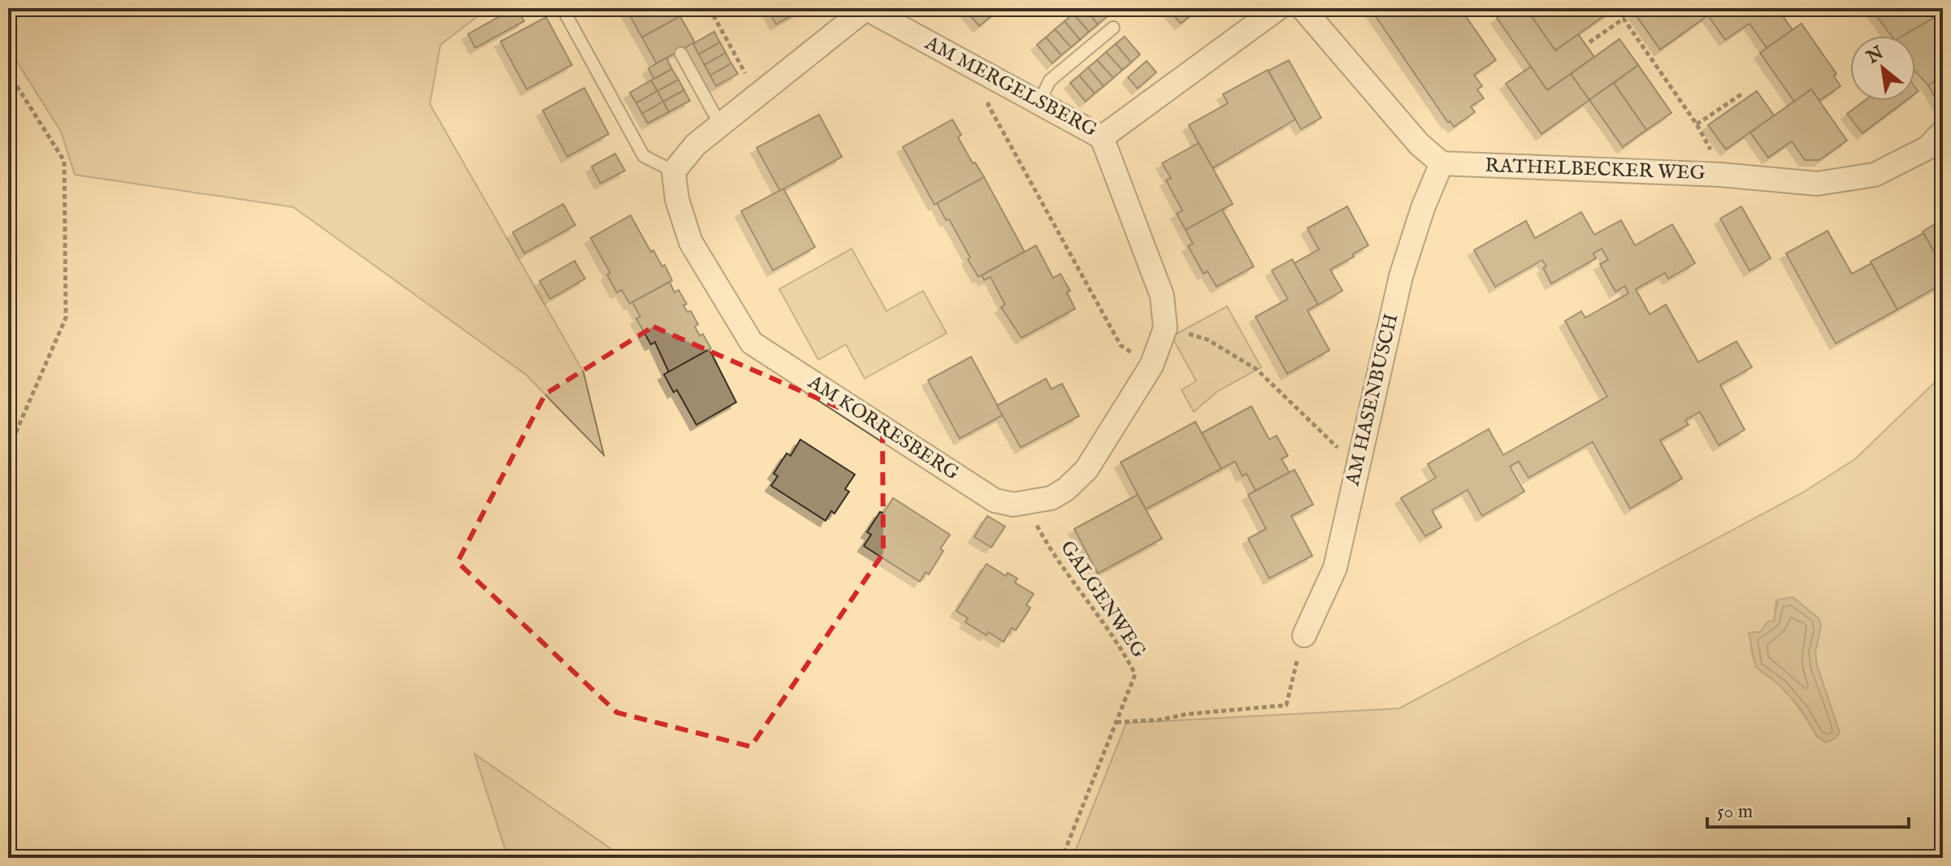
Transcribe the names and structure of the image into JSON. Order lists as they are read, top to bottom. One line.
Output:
{"streets":{"street":["AM MERGELSBERG","RATHELBECKER WEG","AM HASENBUSCH","AM KORRESBERG"],"path":["GALGENWEG"]},"crossings":[["AM MERGELSBERG","AM KORRESBERG"],["RATHELBECKER WEG","AM HASENBUSCH"],["AM KORRESBERG","GALGENWEG"]],"scale_bar":"50 m","north":"top left"}
